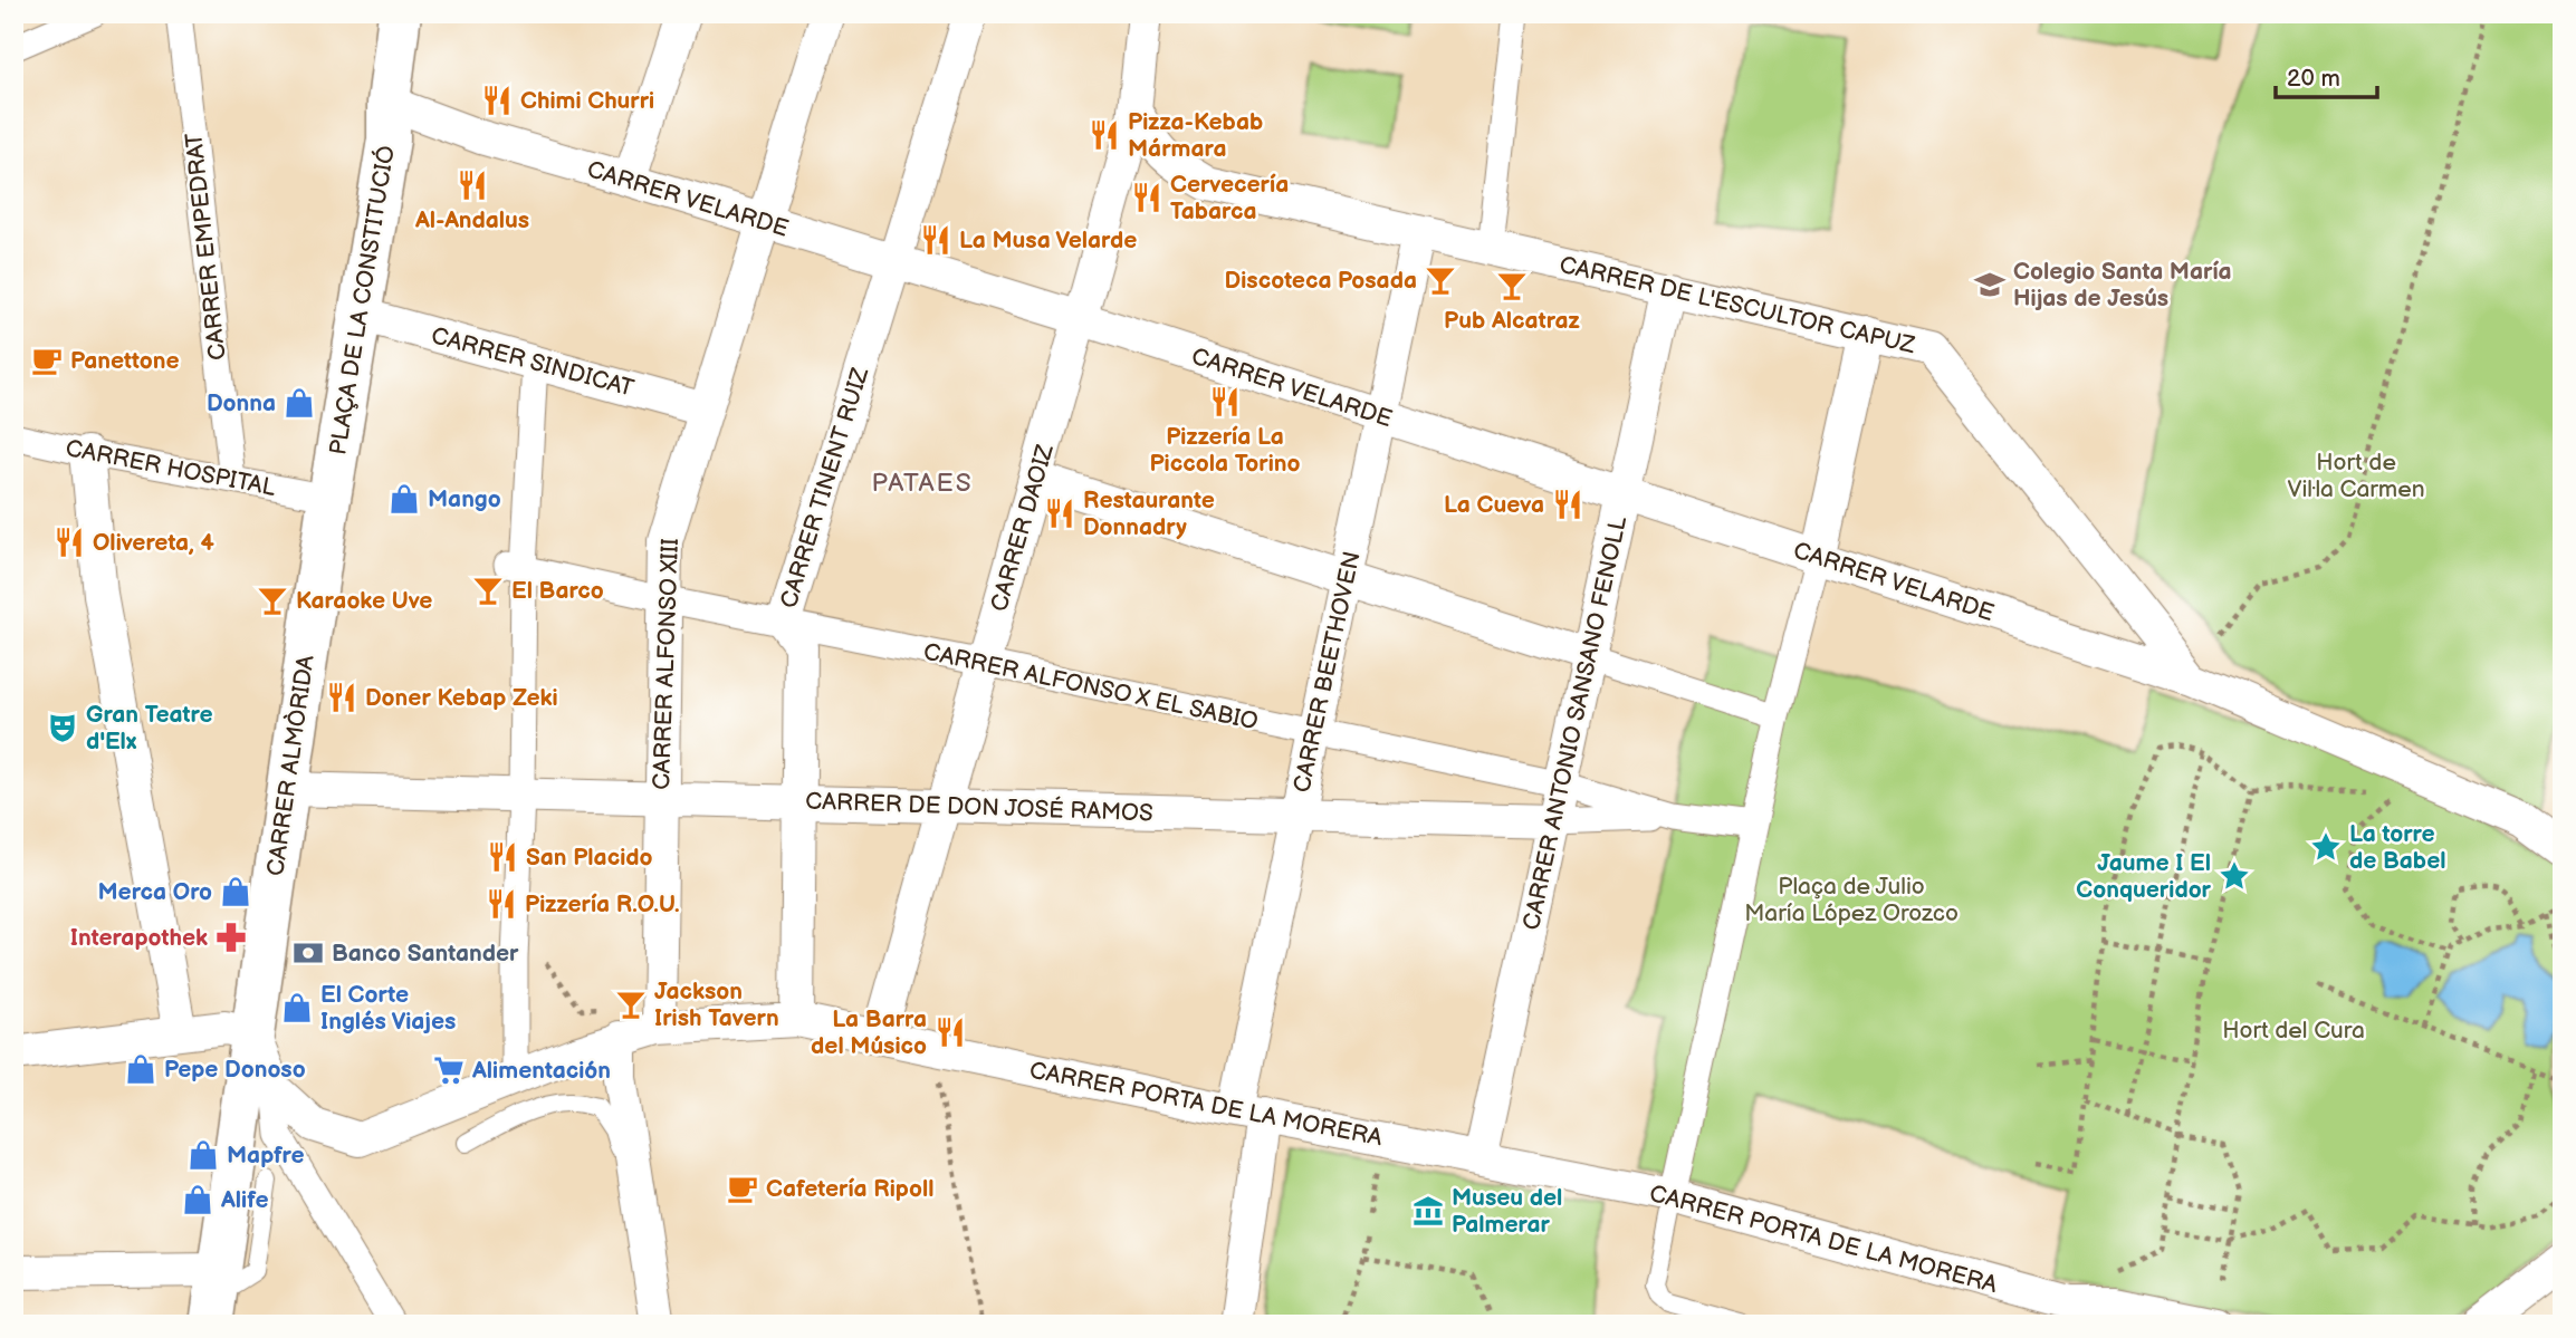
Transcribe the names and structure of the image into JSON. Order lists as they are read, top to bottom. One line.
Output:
{"streets":{"street":["CARRER VELARDE","CARRER EMPEDRAT","PLAÇA DE LA CONSTITUCIÓ","CARRER DE L'ESCULTOR CAPUZ","CARRER SINDICAT","CARRER HOSPITAL","CARRER TINENT RUIZ","CARRER DAOIZ","CARRER ALFONSO XIII","CARRER BEETHOVEN","CARRER ALFONSO X EL SABIO","CARRER ANTONIO SANSANO FENOLL","CARRER ALMÒRIDA","CARRER DE DON JOSÉ RAMOS","CARRER PORTA DE LA MORERA"]},"crossings":[["CARRER VELARDE","PLAÇA DE LA CONSTITUCIÓ"],["CARRER VELARDE","CARRER DE L'ESCULTOR CAPUZ"],["CARRER VELARDE","CARRER TINENT RUIZ"],["CARRER VELARDE","CARRER DAOIZ"],["CARRER VELARDE","CARRER ALFONSO XIII"],["CARRER VELARDE","CARRER BEETHOVEN"],["CARRER VELARDE","CARRER ANTONIO SANSANO FENOLL"],["CARRER EMPEDRAT","CARRER HOSPITAL"],["PLAÇA DE LA CONSTITUCIÓ","CARRER SINDICAT"],["PLAÇA DE LA CONSTITUCIÓ","CARRER HOSPITAL"],["PLAÇA DE LA CONSTITUCIÓ","CARRER ALMÒRIDA"],["CARRER DE L'ESCULTOR CAPUZ","CARRER DAOIZ"],["CARRER DE L'ESCULTOR CAPUZ","CARRER BEETHOVEN"],["CARRER DE L'ESCULTOR CAPUZ","CARRER ANTONIO SANSANO FENOLL"],["CARRER SINDICAT","CARRER ALFONSO XIII"],["CARRER HOSPITAL","CARRER ALMÒRIDA"],["CARRER TINENT RUIZ","CARRER ALFONSO X EL SABIO"],["CARRER TINENT RUIZ","CARRER DE DON JOSÉ RAMOS"],["CARRER TINENT RUIZ","CARRER PORTA DE LA MORERA"],["CARRER DAOIZ","CARRER ALFONSO X EL SABIO"],["CARRER DAOIZ","CARRER DE DON JOSÉ RAMOS"],["CARRER DAOIZ","CARRER PORTA DE LA MORERA"],["CARRER ALFONSO XIII","CARRER ALFONSO X EL SABIO"],["CARRER ALFONSO XIII","CARRER DE DON JOSÉ RAMOS"],["CARRER ALFONSO XIII","CARRER PORTA DE LA MORERA"],["CARRER BEETHOVEN","CARRER ALFONSO X EL SABIO"],["CARRER BEETHOVEN","CARRER DE DON JOSÉ RAMOS"],["CARRER BEETHOVEN","CARRER PORTA DE LA MORERA"],["CARRER ALFONSO X EL SABIO","CARRER ANTONIO SANSANO FENOLL"],["CARRER ALFONSO X EL SABIO","CARRER DE DON JOSÉ RAMOS"],["CARRER ANTONIO SANSANO FENOLL","CARRER DE DON JOSÉ RAMOS"],["CARRER ANTONIO SANSANO FENOLL","CARRER PORTA DE LA MORERA"],["CARRER ALMÒRIDA","CARRER DE DON JOSÉ RAMOS"],["CARRER ALMÒRIDA","CARRER PORTA DE LA MORERA"]],"districts":["PATAES"],"parks":["Hort de Vil·la Carmen","Plaça de Julio María López Orozco","Hort del Cura"],"places":{"restaurant":["Chimi Churri","Pizza-Kebab Mármara","Al-Andalus","Cervecería Tabarca","La Musa Velarde","Pizzería La Piccola Torino","La Cueva","Restaurante Donnadry","Olivereta, 4","Doner Kebap Zeki","San Placido","Pizzería R.O.U.","La Barra del Músico"],"bar":["Discoteca Posada","Pub Alcatraz","El Barco","Karaoke Uve","Jackson Irish Tavern"],"school or university":["Colegio Santa María Hijas de Jesús"],"cafe":["Panettone","Cafetería Ripoll"],"shop":["Donna","Mango","Merca Oro","El Corte Inglés Viajes","Pepe Donoso","Mapfre","Alife"],"theatre":["Gran Teatre d'Elx"],"place":["La torre de Babel","Jaume I El Conqueridor"],"pharmacy":["Interapothek"],"bank":["Banco Santander"],"supermarket":["Alimentación"],"museum":["Museu del Palmerar"]},"scale_bar":"20 m"}
